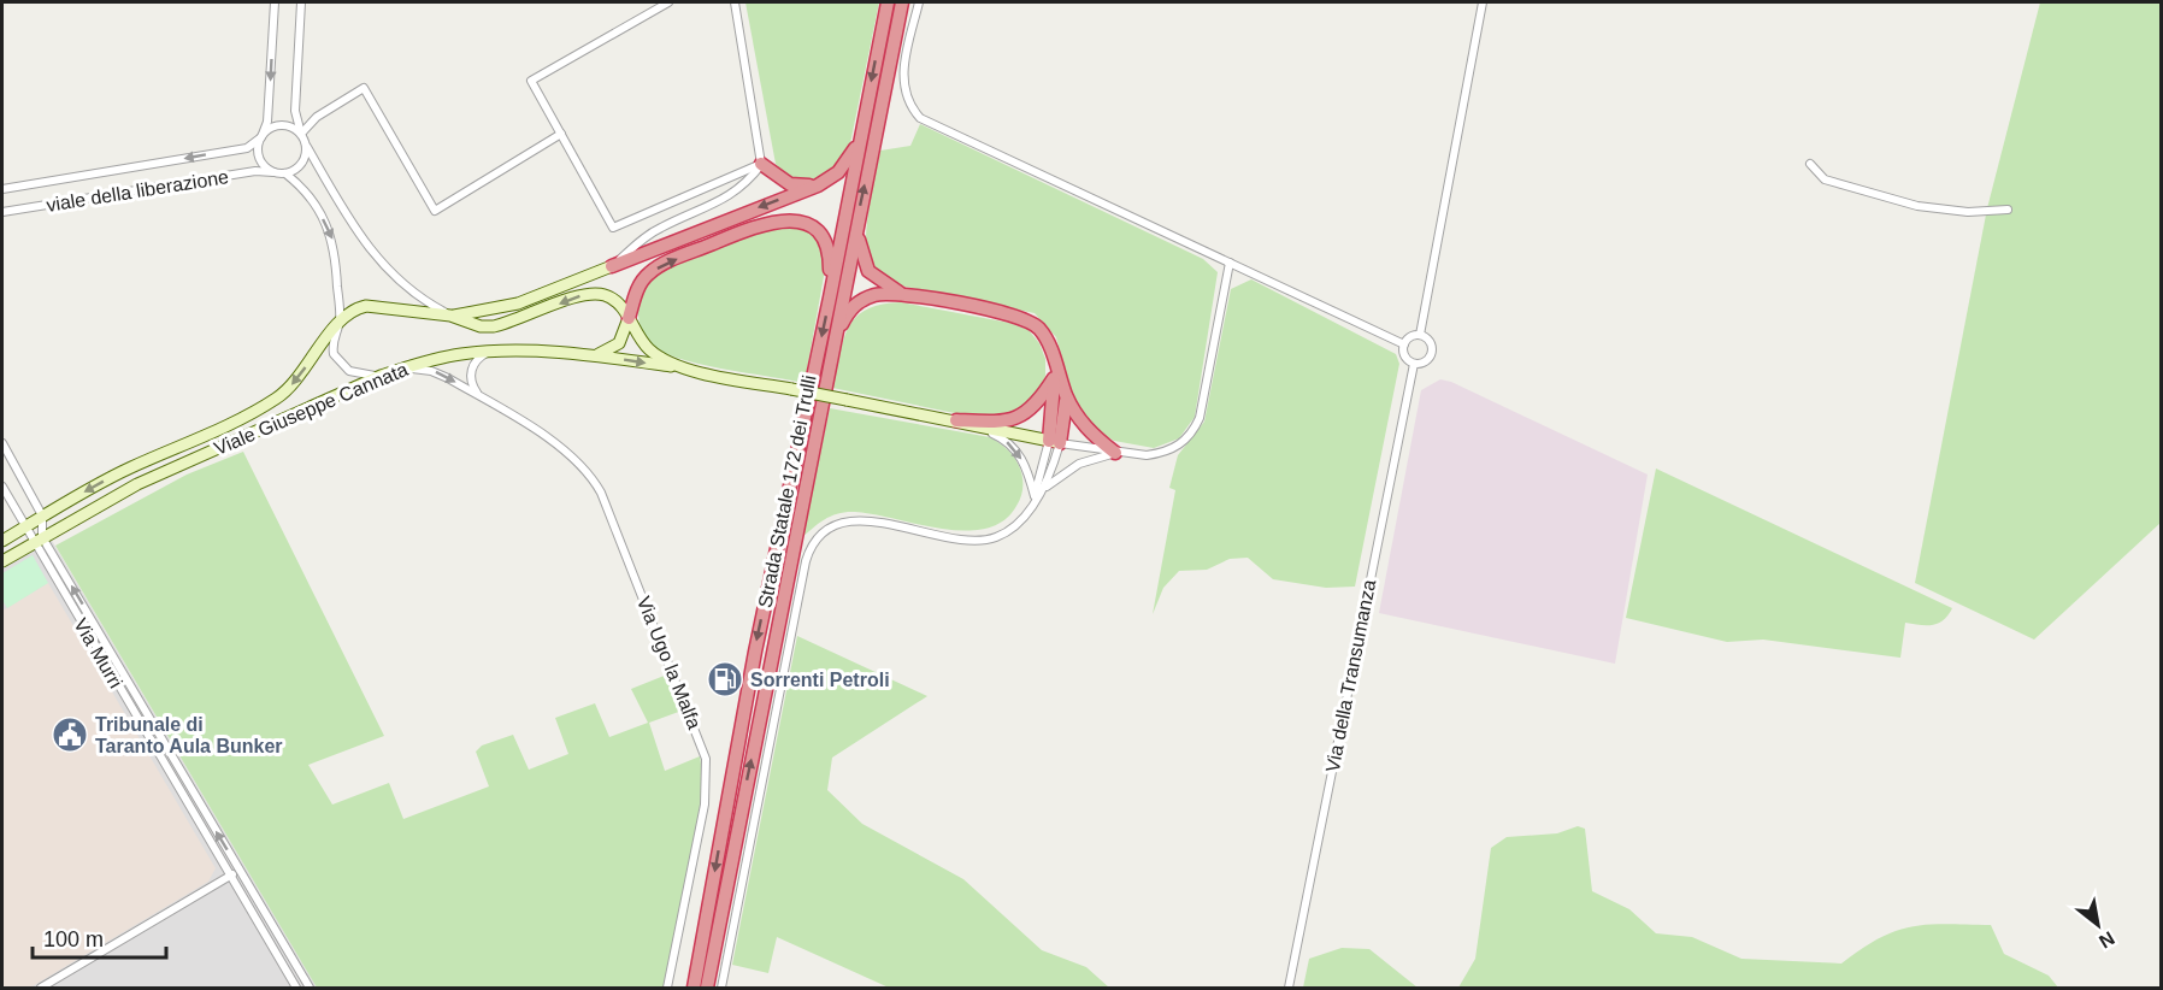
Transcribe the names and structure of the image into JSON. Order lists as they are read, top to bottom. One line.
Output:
{"streets":{"highway":["Strada Statale 172 dei Trulli"],"street":["viale della liberazione","Viale Giuseppe Cannata","Via Murri","Via Ugo la Malfa","Via della Transumanza"]},"crossings":[["Viale Giuseppe Cannata","Via Murri"],["Viale Giuseppe Cannata","Via Ugo la Malfa"]],"places":{"fuel station":["Sorrenti Petroli"],"public building":["Tribunale di Taranto Aula Bunker"]},"scale_bar":"100 m","north":"bottom right"}
